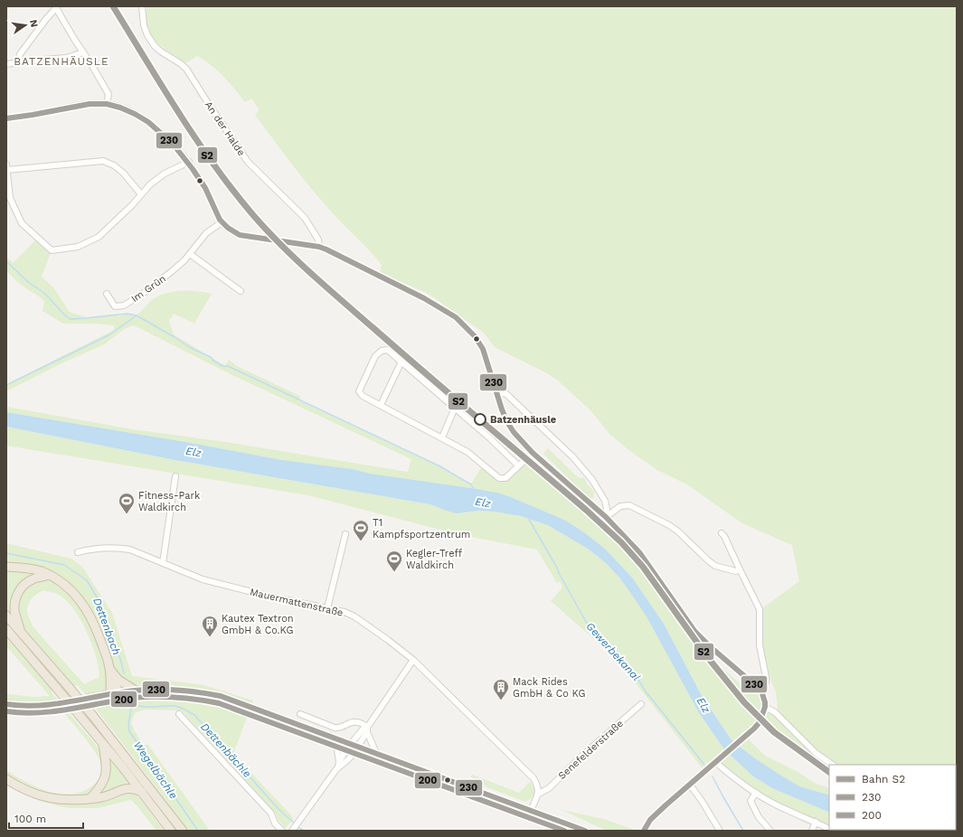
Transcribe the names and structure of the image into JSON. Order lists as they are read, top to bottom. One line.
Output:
{"streets":{"street":["An der Halde","Im Grün","Mauermattenstraße","Senefelderstraße"]},"crossings":[["Mauermattenstraße","Senefelderstraße"]],"districts":["BATZENHÄUSLE"],"water":["Elz","Dettenbach","Gewerbekanal","Dettenbächle","Wegelbächle"],"places":{"other":["Batzenhäusle"],"sports":["Fitness-Park Waldkirch","T1 Kampfsportzentrum","Kegler-Treff Waldkirch"],"building":["Kautex Textron GmbH & Co.KG","Mack Rides GmbH & Co KG"]},"lines":["rail line S2","transit line 230","transit line 200"],"legend":["Bahn S2","230","200"],"scale_bar":"100 m","north":"right"}
